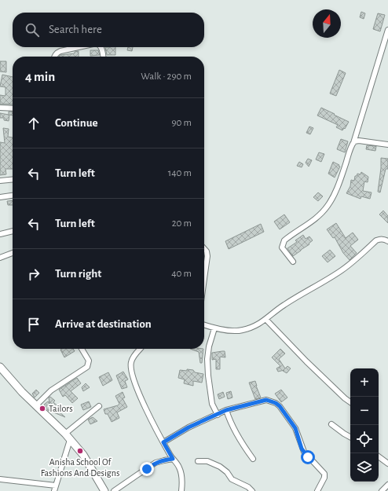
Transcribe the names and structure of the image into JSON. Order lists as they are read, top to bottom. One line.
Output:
{"places":["Tailors","Anisha School Of Fashions And Designs"],"north":"top","page":{"search":"Search here","heading":["4 min","Walk · 290 m"],"list":[["Continue","90 m"],["Turn left","140 m"],["Turn left","20 m"],["Turn right","40 m"],"Arrive at destination"],"map_buttons":["+","−"]}}
